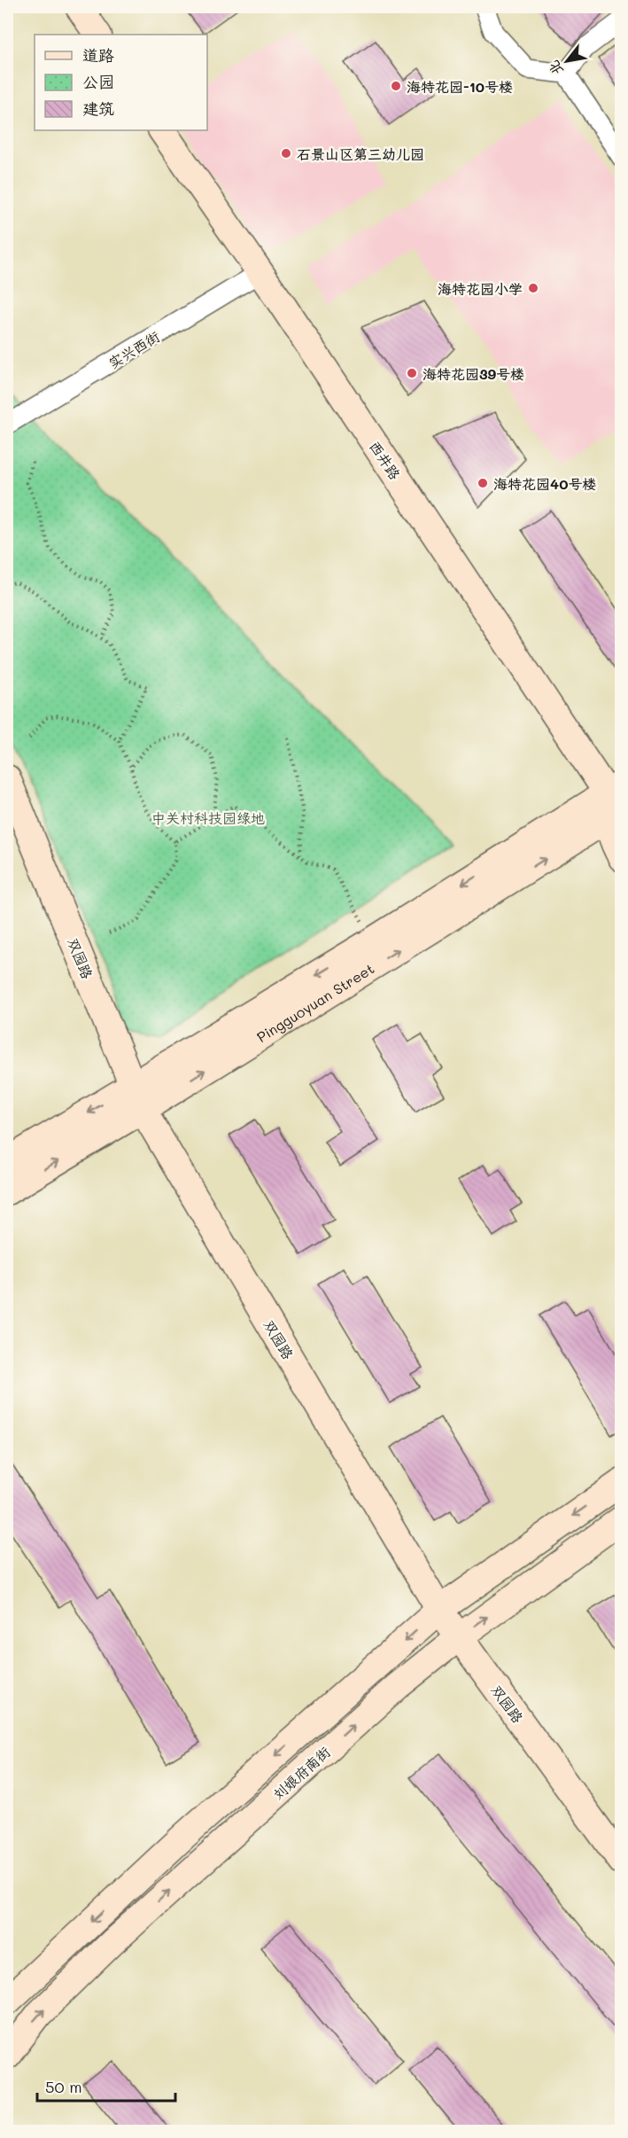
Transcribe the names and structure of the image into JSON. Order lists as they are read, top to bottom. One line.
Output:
{"streets":{"main road":["西井路","双园路","Pingguoyuan Street","刘娘府南街"],"street":["实兴西街"]},"crossings":[["实兴西街","西井路"],["西井路","Pingguoyuan Street"],["双园路","Pingguoyuan Street"],["双园路","刘娘府南街"]],"parks":["中关村科技园绿地"],"places":["海特花园-10号楼","石景山区第三幼儿园","海特花园小学","海特花园39号楼","海特花园40号楼"],"legend":["道路","公园","建筑"],"scale_bar":"50 m","north":"bottom left"}
